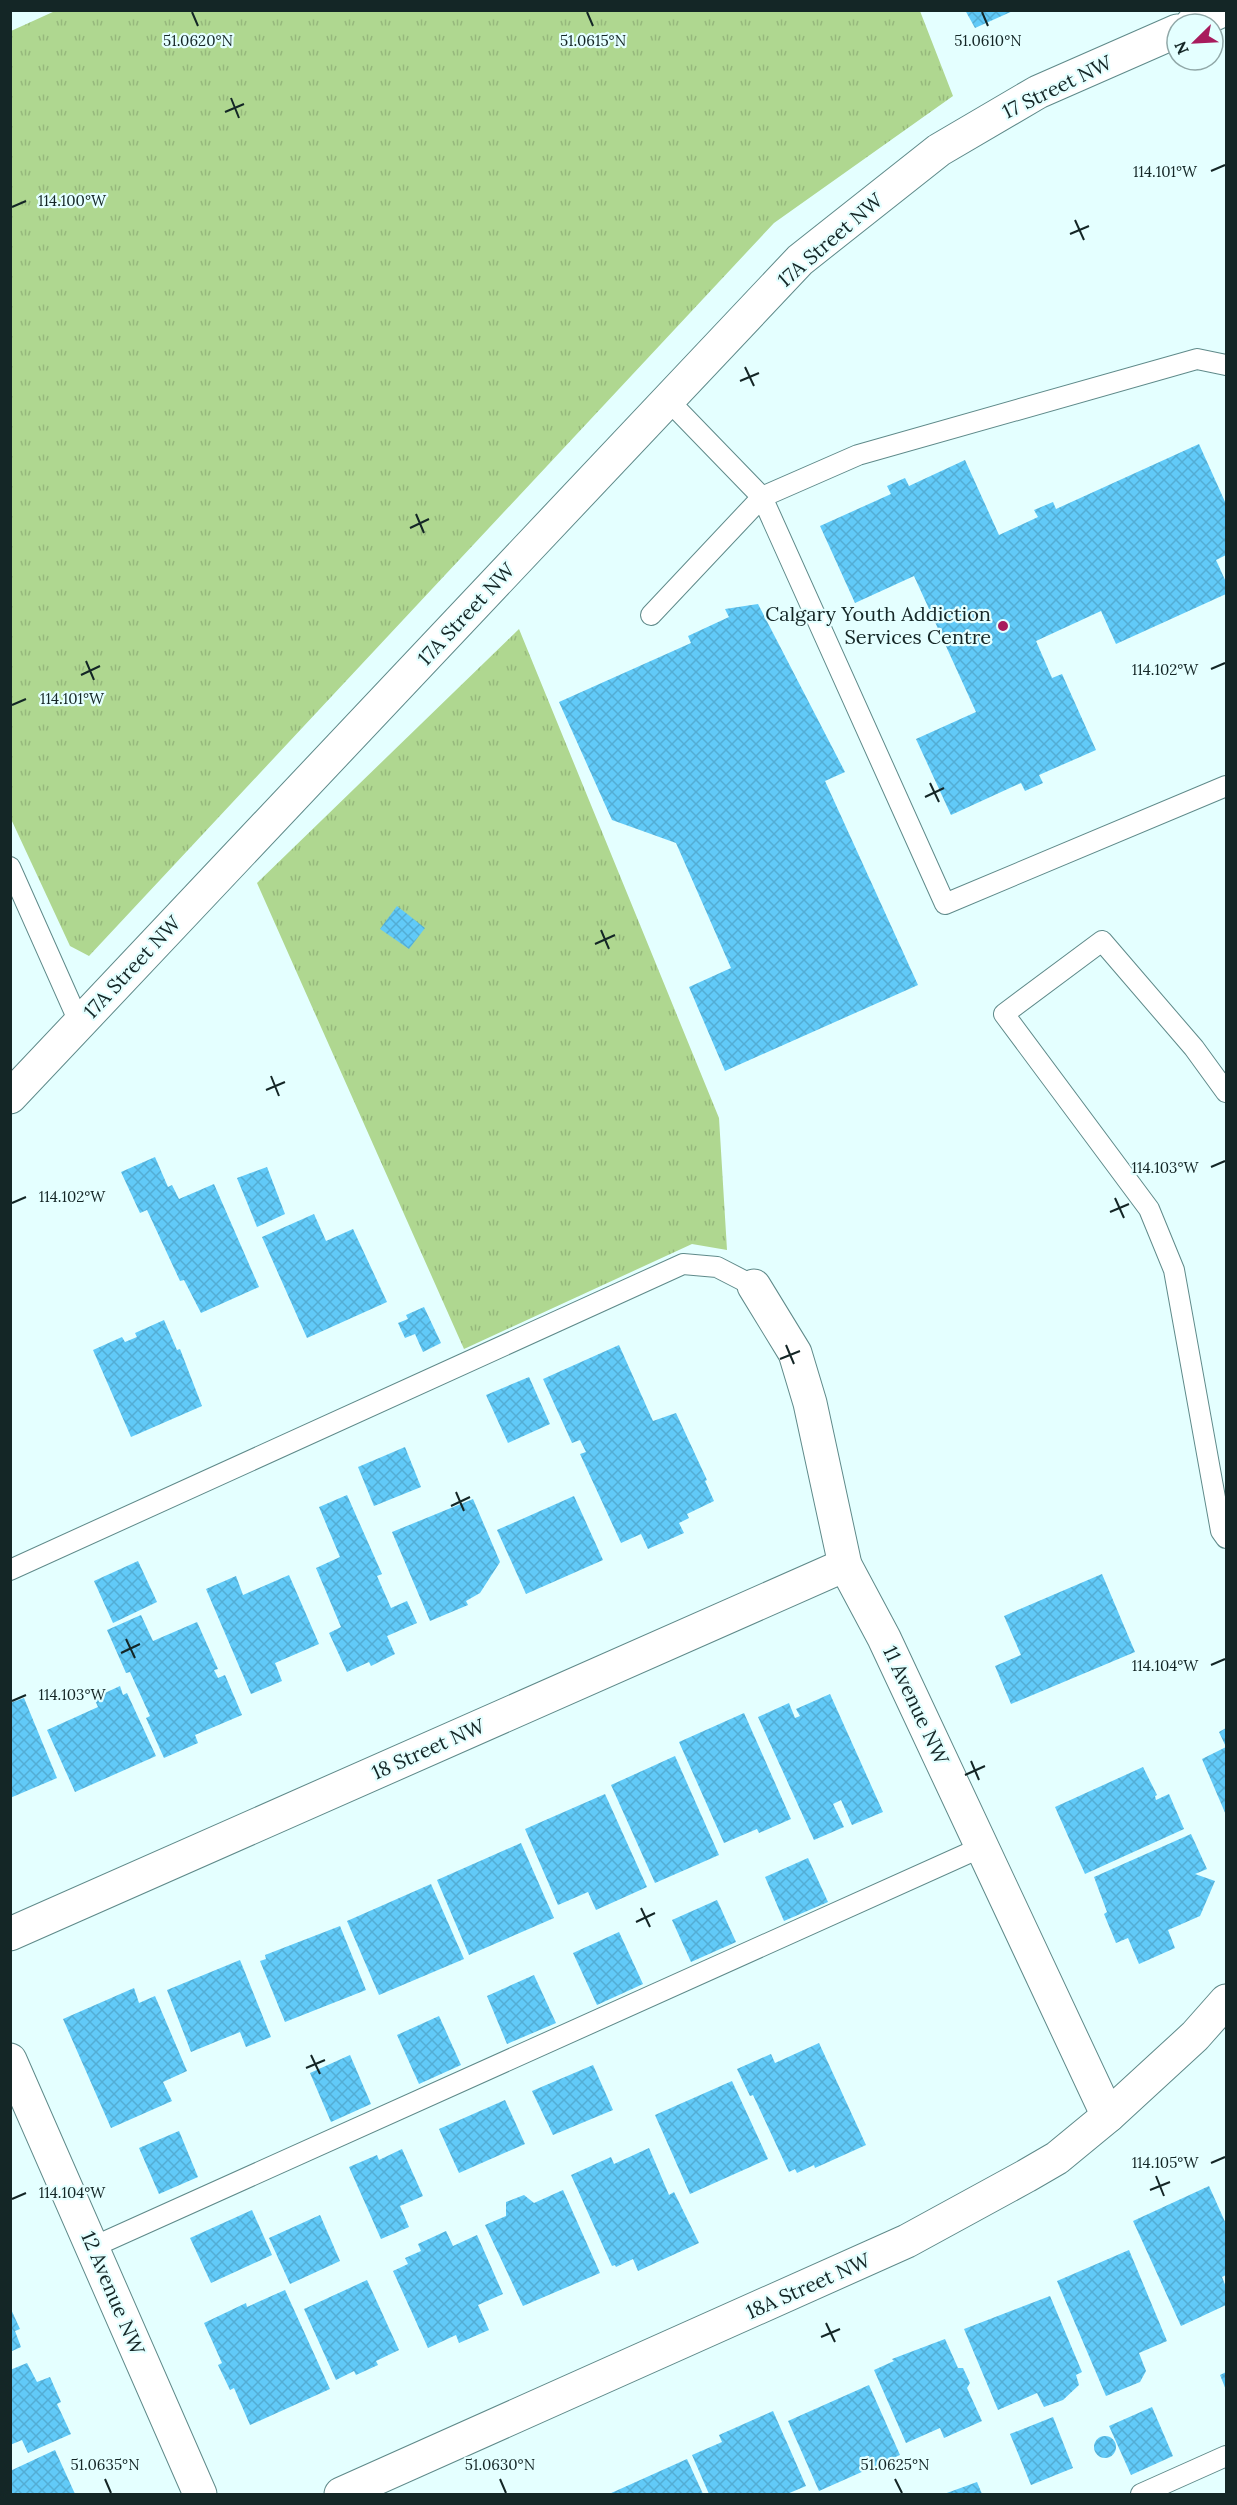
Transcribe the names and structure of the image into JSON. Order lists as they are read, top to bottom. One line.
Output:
{"streets":{"street":["17 Street NW","17A Street NW","11 Avenue NW","18 Street NW","18A Street NW","12 Avenue NW"]},"crossings":[["17 Street NW","17A Street NW"],["11 Avenue NW","18 Street NW"],["11 Avenue NW","18A Street NW"]],"places":["Calgary Youth Addiction Services Centre"],"north":"bottom left","coordinates":["51.0620°N","51.0615°N","51.0610°N","114.101°W","114.100°W","114.102°W","114.103°W","114.104°W","114.105°W","51.0635°N","51.0630°N","51.0625°N"]}
